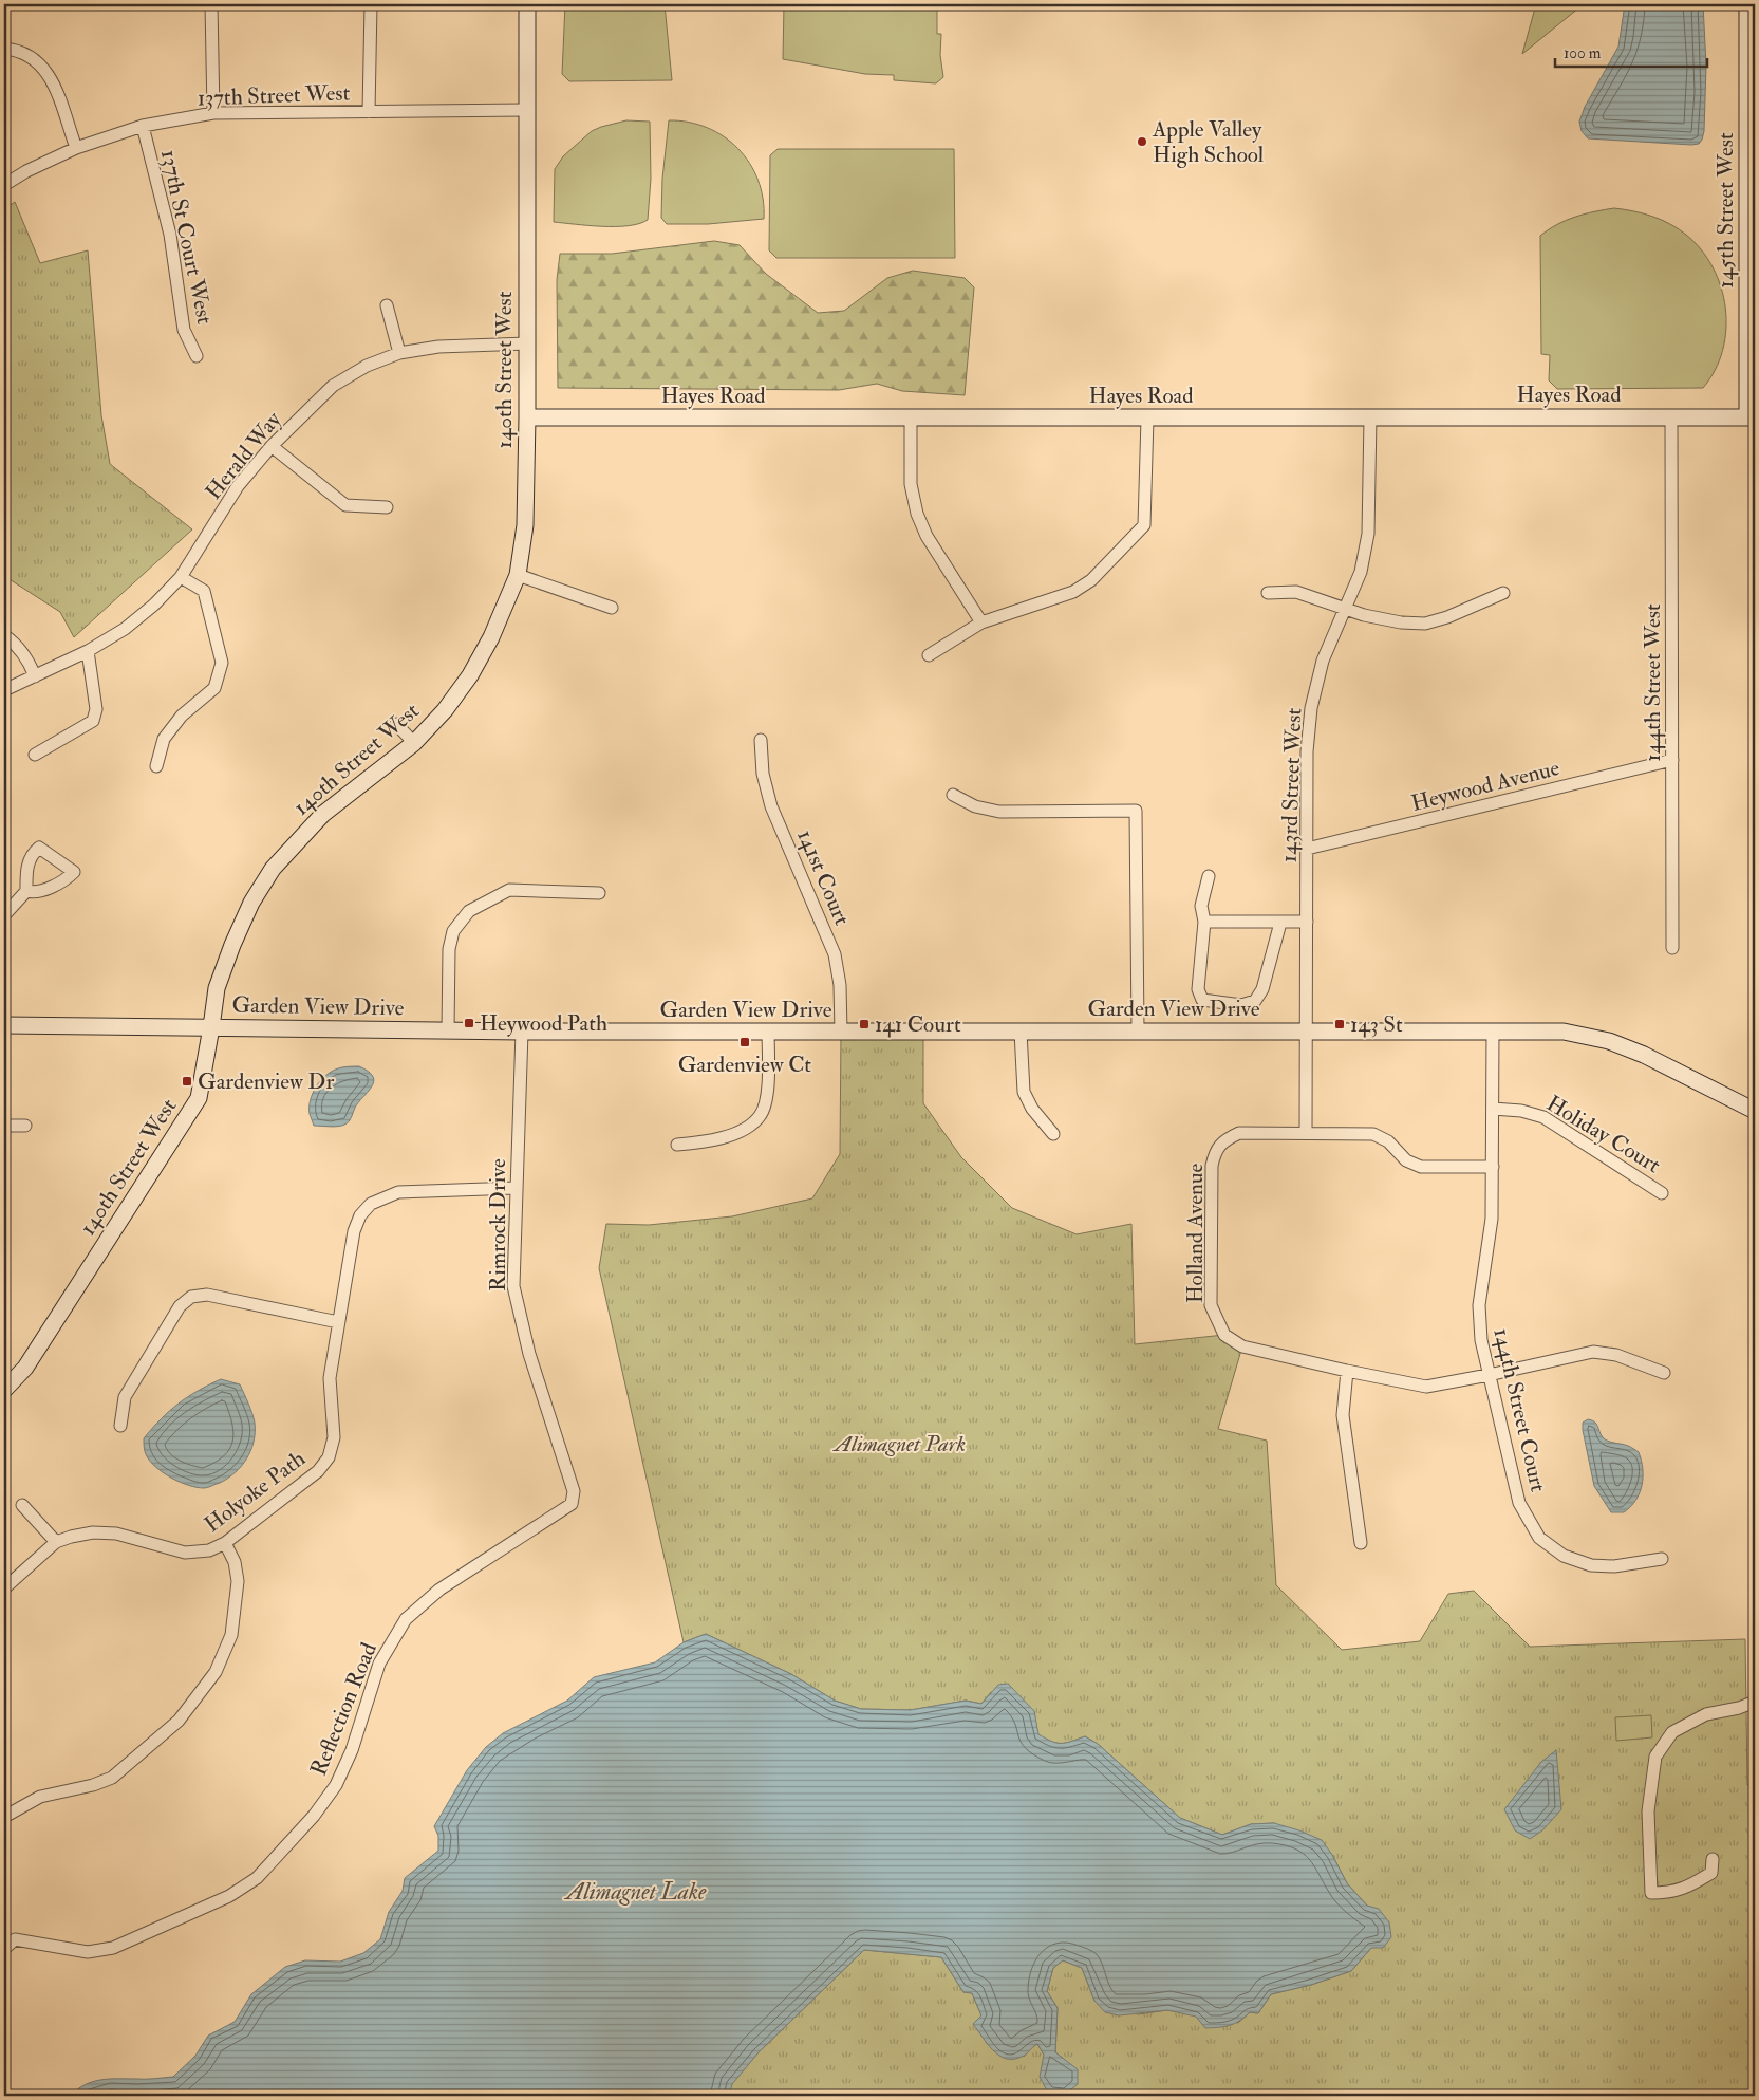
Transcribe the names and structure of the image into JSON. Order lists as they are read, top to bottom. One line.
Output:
{"streets":{"street":["137th Street West","145th Street West","137th St Court West","140th Street West","Hayes Road","Herald Way","144th Street West","143rd Street West","Heywood Avenue","141st Court","Garden View Drive","Holiday Court","Rimrock Drive","Holland Avenue","144th Street Court","Holyoke Path","Reflection Road"]},"crossings":[["137th Street West","137th St Court West"],["137th Street West","140th Street West"],["145th Street West","Hayes Road"],["140th Street West","Hayes Road"],["140th Street West","Herald Way"],["140th Street West","Garden View Drive"],["Hayes Road","144th Street West"],["Hayes Road","143rd Street West"],["144th Street West","Heywood Avenue"],["143rd Street West","Heywood Avenue"],["143rd Street West","Garden View Drive"],["143rd Street West","Holland Avenue"],["141st Court","Garden View Drive"],["Garden View Drive","Rimrock Drive"],["Garden View Drive","144th Street Court"],["Holiday Court","144th Street Court"],["Rimrock Drive","Holyoke Path"],["Rimrock Drive","Reflection Road"],["Holland Avenue","144th Street Court"]],"water":["Alimagnet Lake"],"parks":["Alimagnet Park"],"places":{"other":["Apple Valley High School"],"transit":["Heywood Path","141 Court","143 St","Gardenview Ct","Gardenview Dr"]},"scale_bar":"100 m"}
